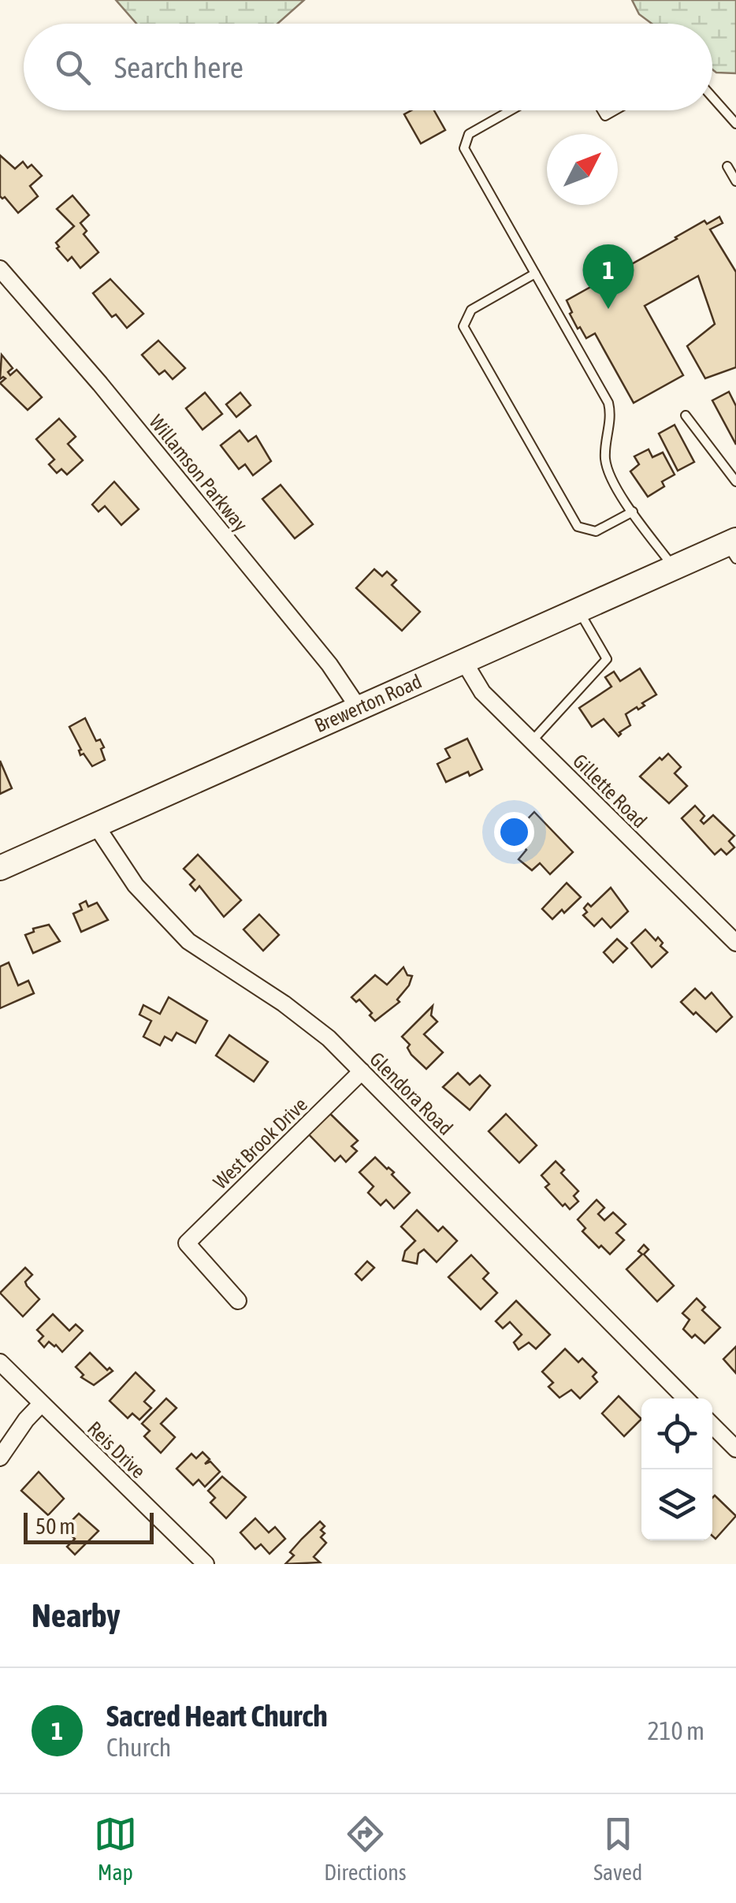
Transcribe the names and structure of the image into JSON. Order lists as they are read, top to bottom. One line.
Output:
{"streets":{"main road":["Brewerton Road"],"street":["Willamson Parkway","Gillette Road","Glendora Road","West Brook Drive","Reis Drive"]},"crossings":[["Willamson Parkway","Brewerton Road"],["Brewerton Road","Gillette Road"],["Brewerton Road","Glendora Road"],["Glendora Road","West Brook Drive"]],"scale_bar":"50 m","north":"top right","page":{"search":"Search here","pins":"1","scale":"50 m","heading":"Nearby","list":[{"mark":"1","name":"Sacred Heart Church","note":"Church","value":"210 m"}],"nav":["Map","Directions","Saved"]}}
